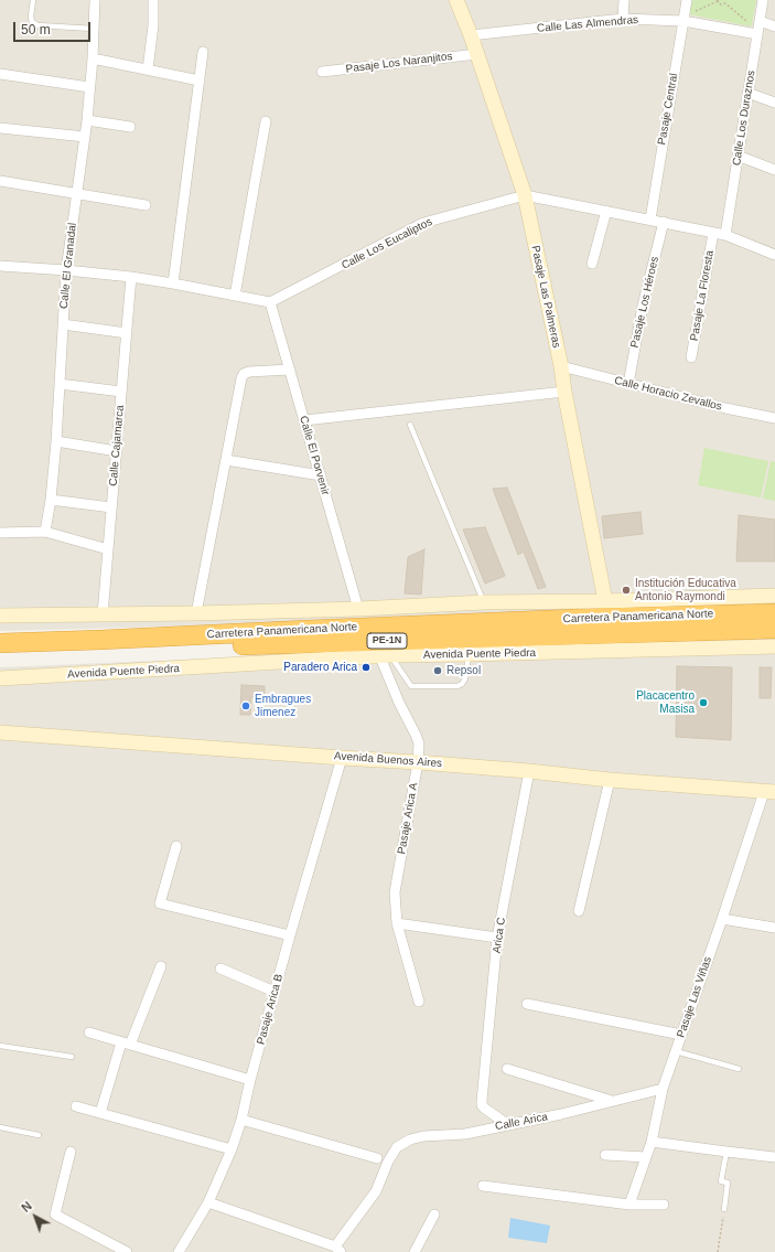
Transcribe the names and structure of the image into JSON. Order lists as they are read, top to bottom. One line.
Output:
{"streets":{"highway":["Carretera Panamericana Norte","PE-1N"],"main road":["Pasaje Las Palmeras","Avenida Puente Piedra","Avenida Buenos Aires"],"street":["Calle Las Almendras","Pasaje Los Naranjitos","Pasaje Central","Calle Los Duraznos","Calle Los Eucaliptos","Calle El Granadal","Pasaje La Floresta","Pasaje Los Héroes","Calle Horacio Zevallos","Calle Cajamarca","Calle El Porvenir","Pasaje Arica A","Arica C","Pasaje Las Viñas","Pasaje Arica B","Calle Arica"]},"crossings":[["Calle Las Almendras","Pasaje Central"],["Calle Las Almendras","Calle Los Duraznos"],["Calle Las Almendras","Pasaje Las Palmeras"],["Pasaje Los Naranjitos","Pasaje Las Palmeras"],["Pasaje Central","Calle Los Eucaliptos"],["Calle Los Duraznos","Calle Los Eucaliptos"],["Calle Los Eucaliptos","Pasaje La Floresta"],["Calle Los Eucaliptos","Pasaje Las Palmeras"],["Calle Los Eucaliptos","Pasaje Los Héroes"],["Calle Los Eucaliptos","Calle El Porvenir"],["Pasaje Las Palmeras","Calle Horacio Zevallos"],["Pasaje Los Héroes","Calle Horacio Zevallos"],["Carretera Panamericana Norte","Avenida Puente Piedra"],["Carretera Panamericana Norte","Pasaje Arica A"],["Avenida Puente Piedra","Pasaje Arica A"],["Avenida Buenos Aires","Pasaje Arica A"],["Avenida Buenos Aires","Arica C"],["Avenida Buenos Aires","Pasaje Las Viñas"],["Avenida Buenos Aires","Pasaje Arica B"],["Arica C","Calle Arica"],["Pasaje Las Viñas","Calle Arica"]],"places":["Institución Educativa Antonio Raymondi","Paradero Arica","Repsol","Placacentro Masisa","Embragues Jimenez"],"scale_bar":"50 m","north":"top left"}
